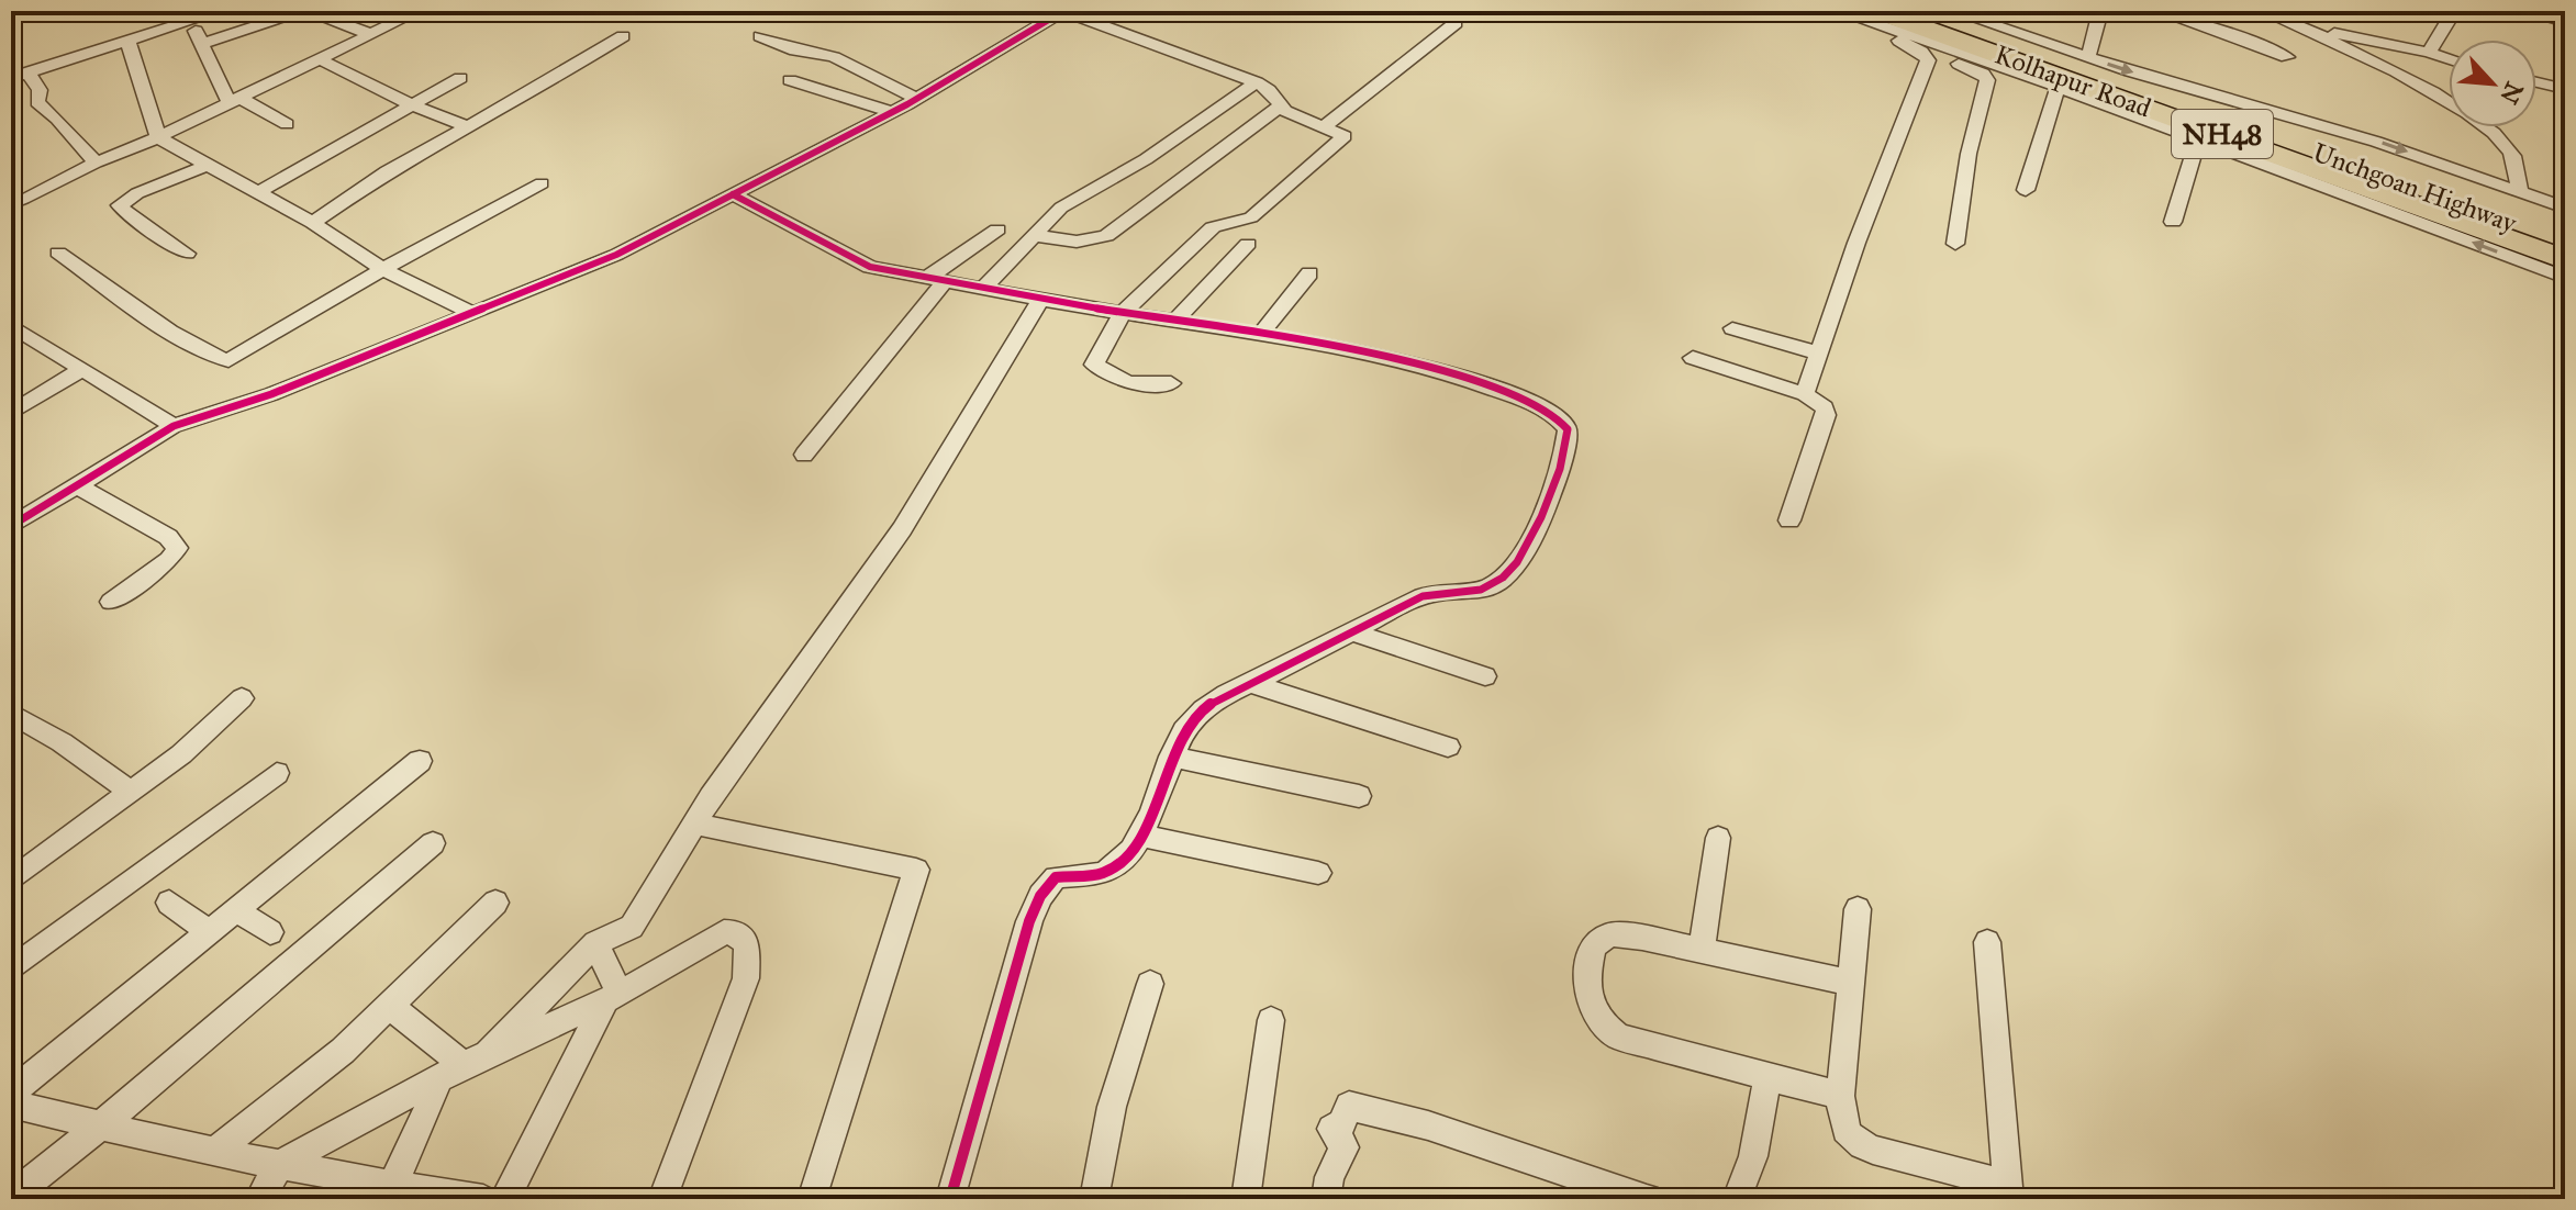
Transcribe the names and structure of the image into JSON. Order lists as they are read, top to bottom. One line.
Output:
{"streets":{"highway":["Kolhapur Road","NH48","Unchgoan Highway"]},"north":"bottom right"}
